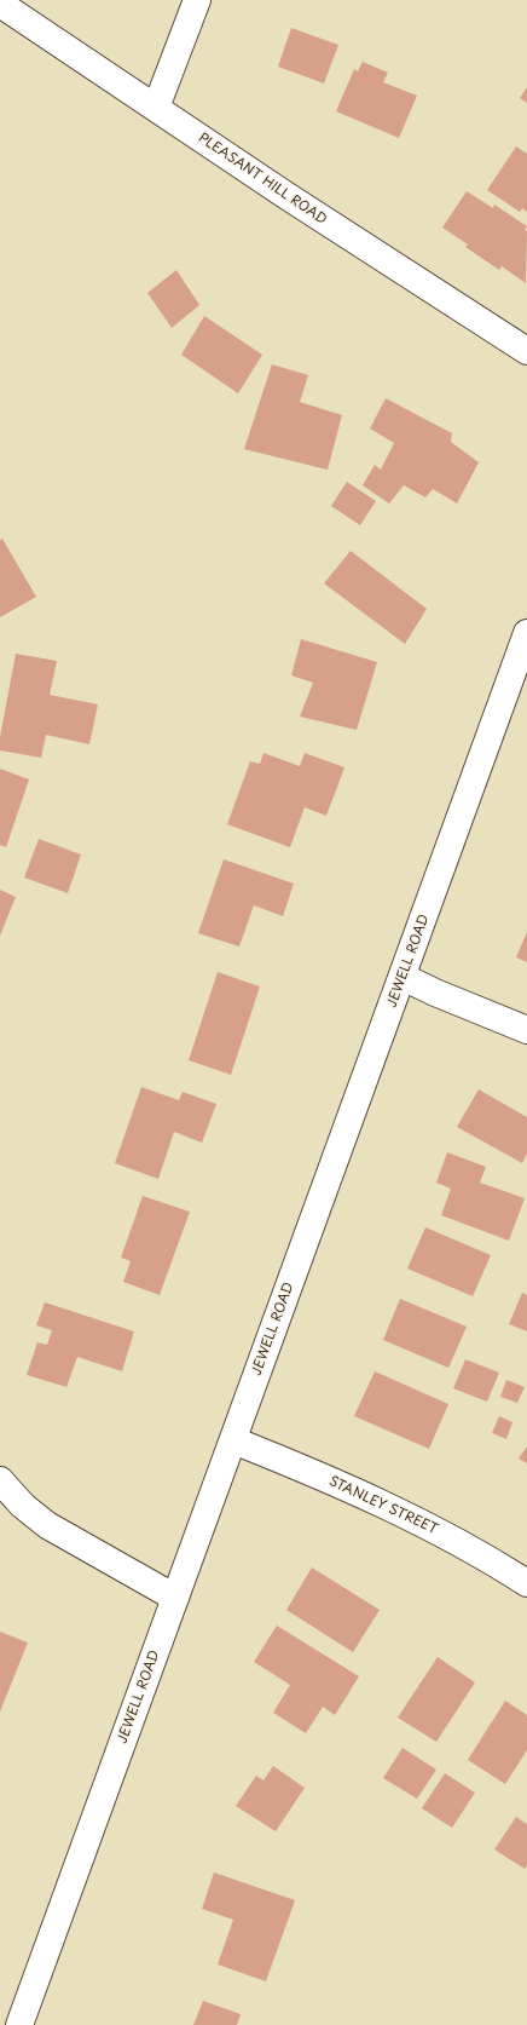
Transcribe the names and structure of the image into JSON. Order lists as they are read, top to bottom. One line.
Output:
{"streets":{"street":["PLEASANT HILL ROAD","JEWELL ROAD","STANLEY STREET"]},"crossings":[["JEWELL ROAD","STANLEY STREET"]]}
